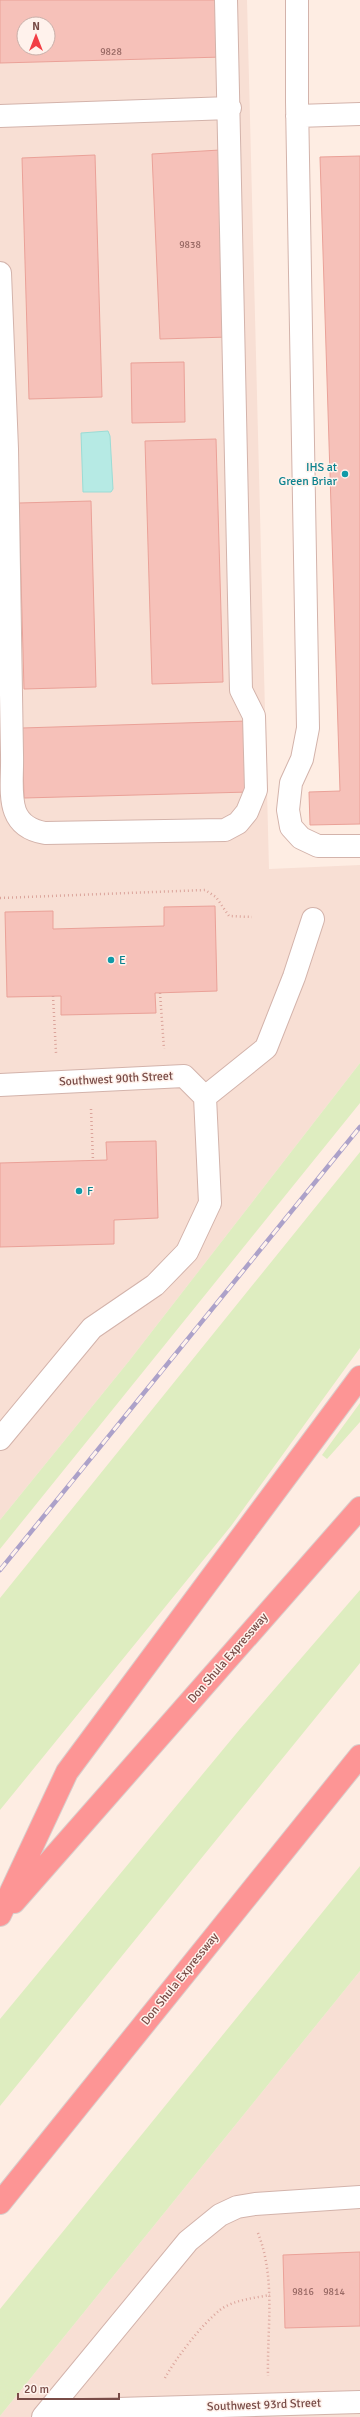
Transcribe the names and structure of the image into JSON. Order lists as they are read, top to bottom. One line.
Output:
{"streets":{"highway":["Don Shula Expressway"],"street":["Southwest 90th Street","Southwest 93rd Street"]},"places":["IHS at Green Briar","E","F"],"house_numbers":["9828","9838","9816","9814"],"scale_bar":"20 m","north":"top"}
